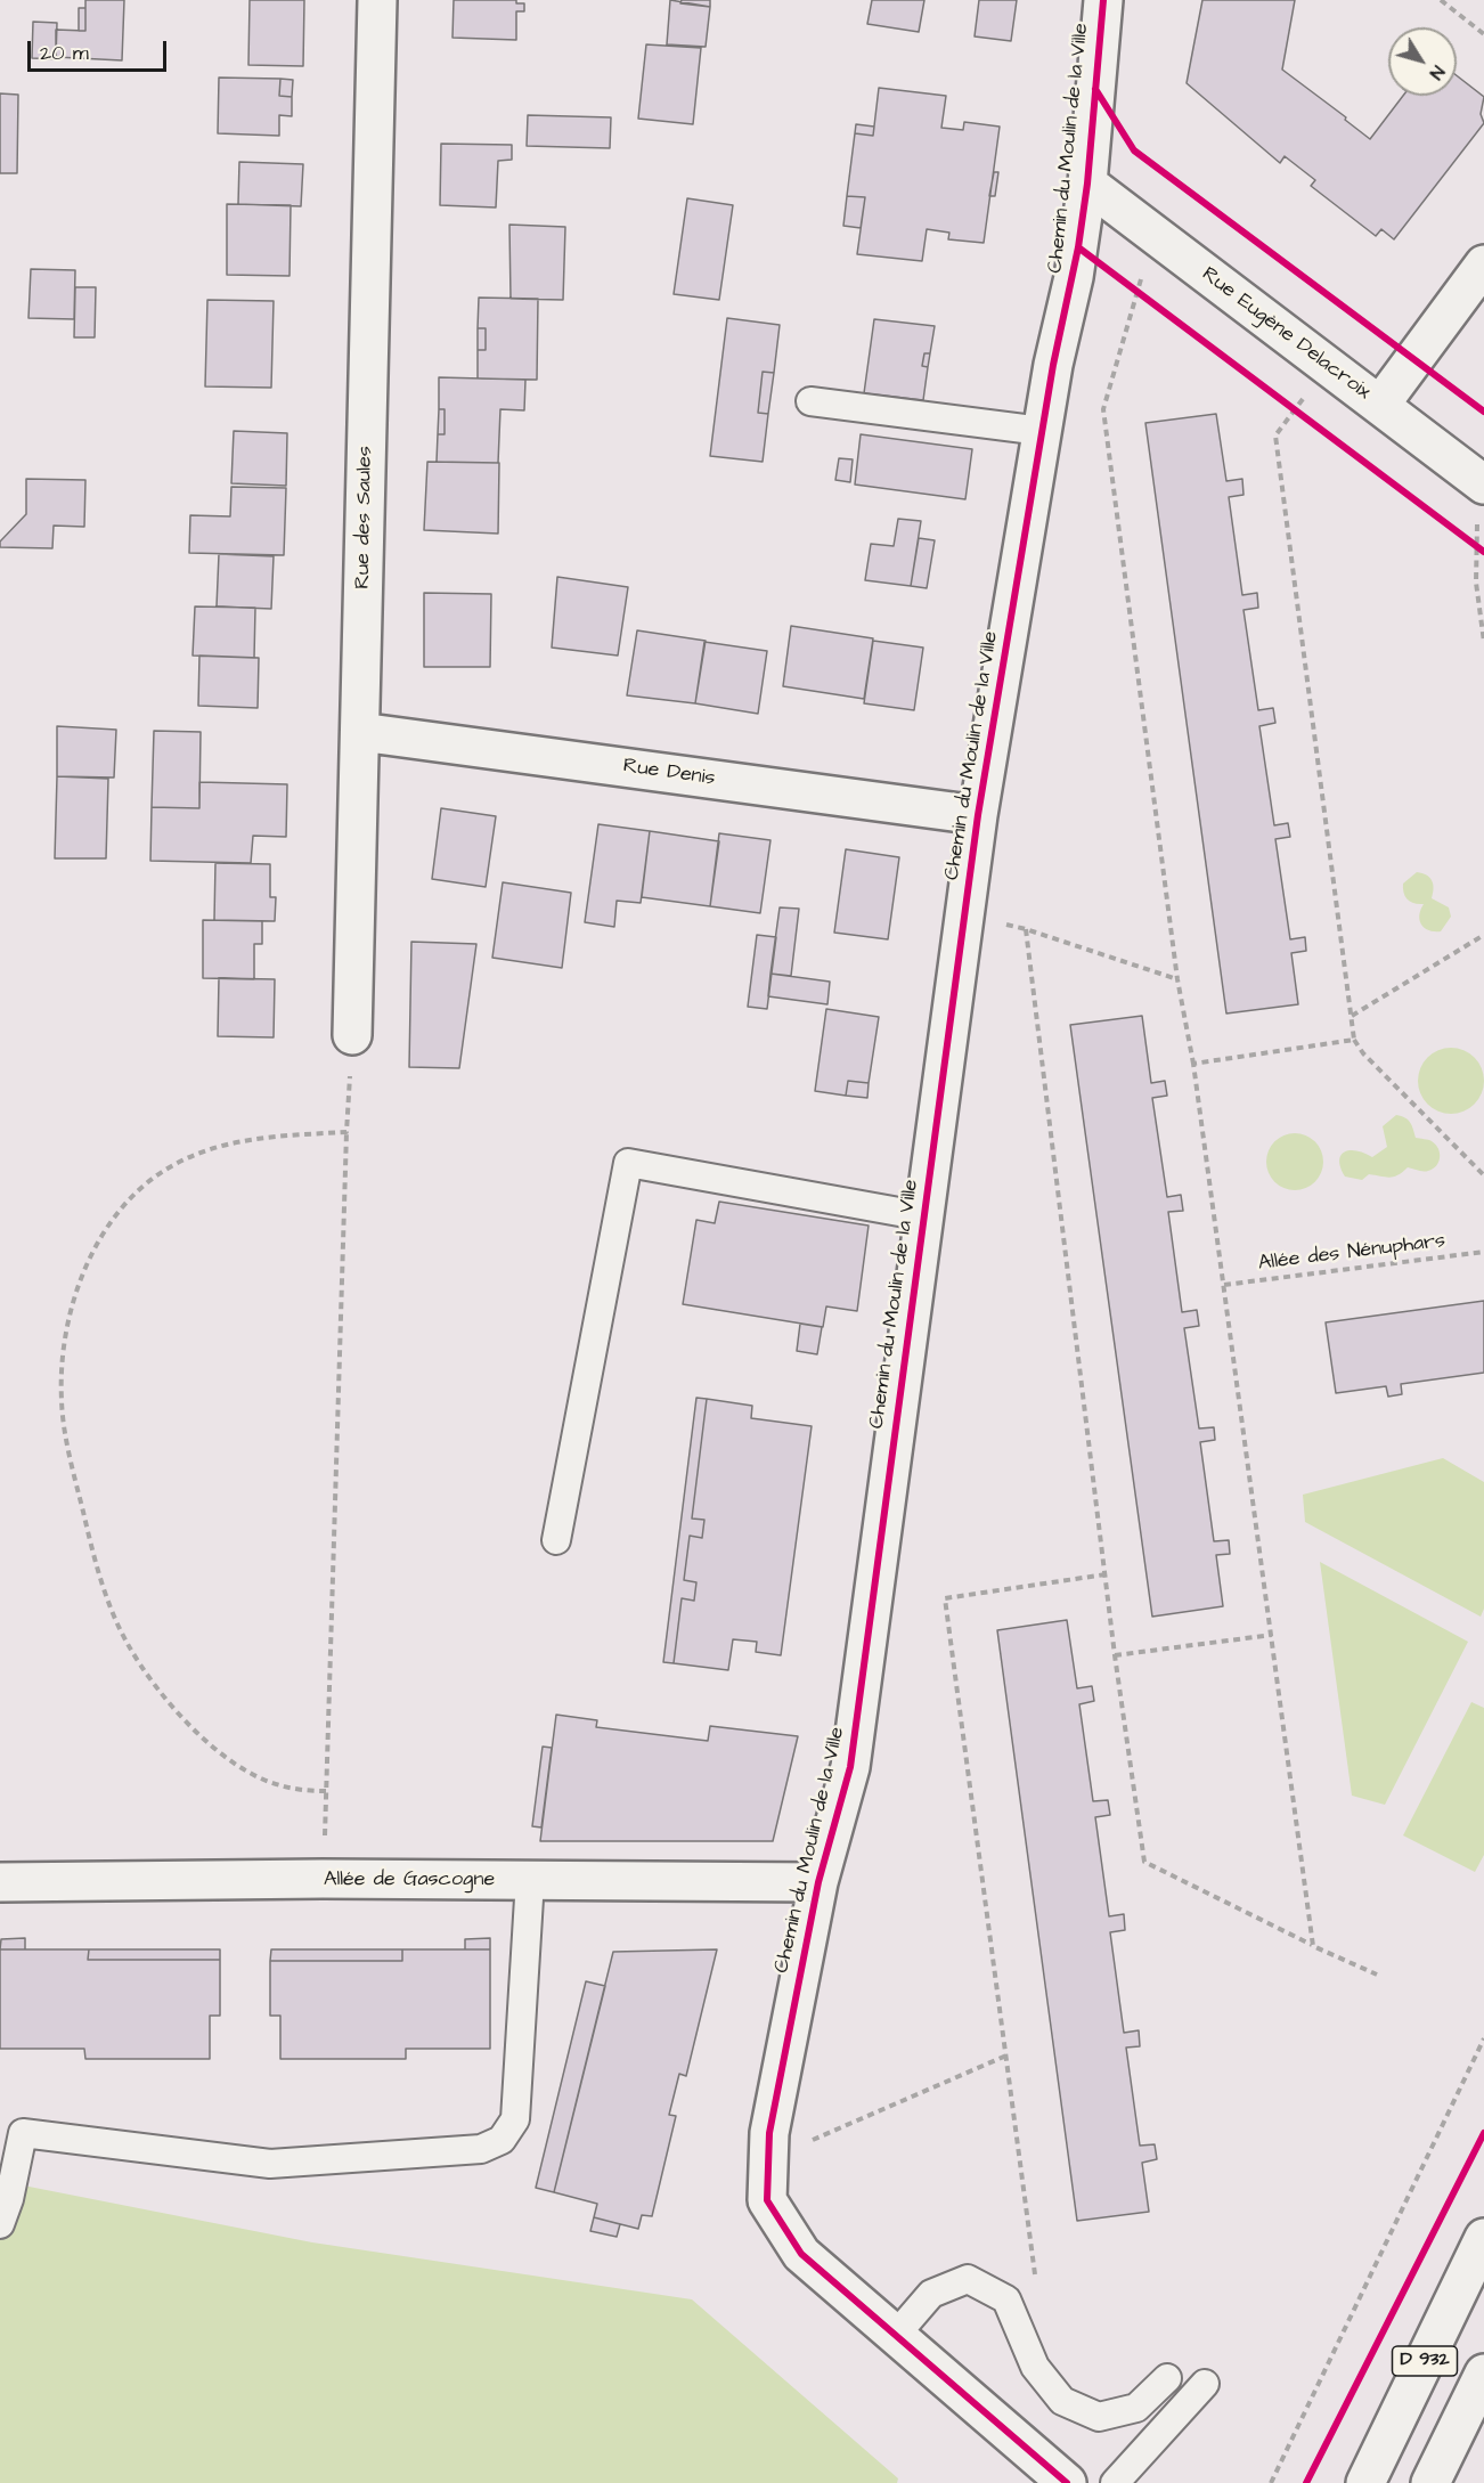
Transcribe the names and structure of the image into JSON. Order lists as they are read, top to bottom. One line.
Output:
{"streets":{"street":["Chemin du Moulin de la Ville","Rue Eugène Delacroix","Rue des Saules","Rue Denis","Allée de Gascogne","D 932"],"path":["Allée des Nénuphars"]},"crossings":[["Chemin du Moulin de la Ville","Rue Eugène Delacroix"],["Chemin du Moulin de la Ville","Rue Denis"],["Chemin du Moulin de la Ville","Allée de Gascogne"],["Rue des Saules","Rue Denis"]],"scale_bar":"20 m","north":"bottom right"}
